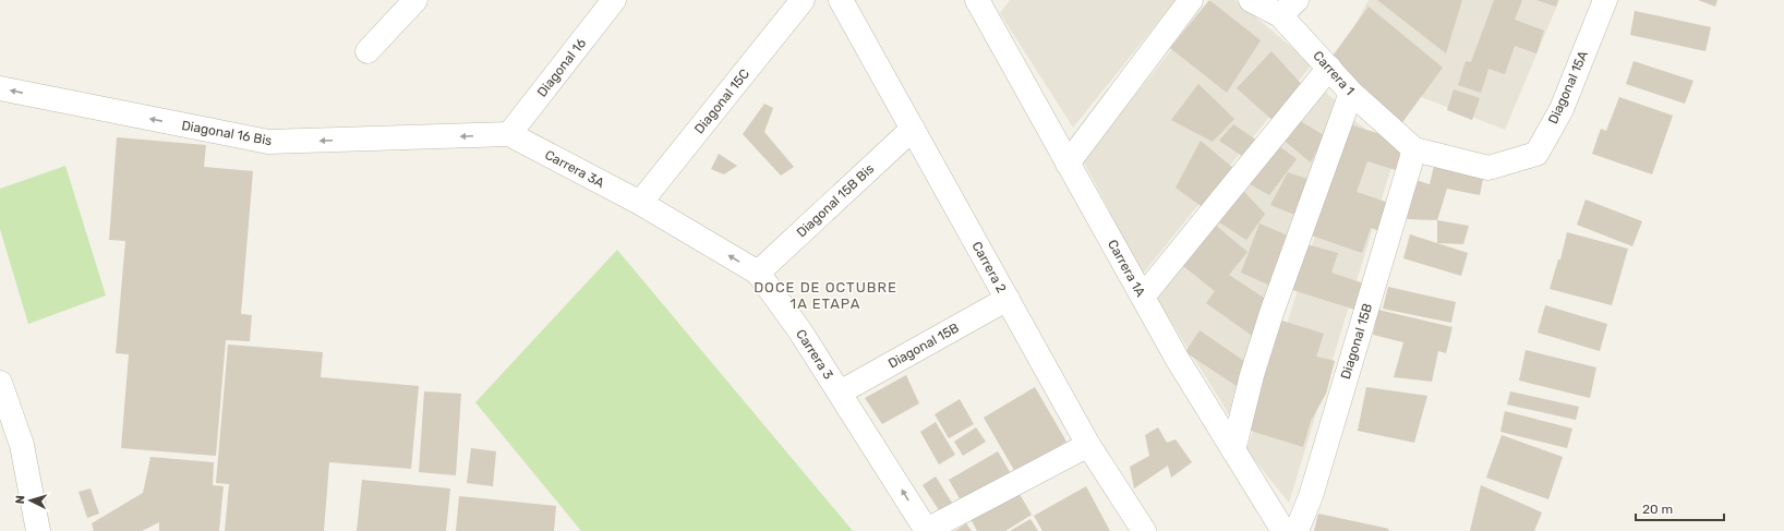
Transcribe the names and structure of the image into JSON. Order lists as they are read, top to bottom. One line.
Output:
{"streets":{"street":["Diagonal 16","Carrera 1","Diagonal 15A","Diagonal 15C","Diagonal 16 Bis","Carrera 3A","Diagonal 15B Bis","Carrera 2","Carrera 1A","Diagonal 15B","Carrera 3"]},"crossings":[["Diagonal 16","Diagonal 16 Bis"],["Diagonal 16","Carrera 3A"],["Carrera 1","Diagonal 15A"],["Carrera 1","Diagonal 15B"],["Diagonal 15A","Diagonal 15B"],["Diagonal 15C","Carrera 3A"],["Diagonal 15C","Carrera 3"],["Diagonal 16 Bis","Carrera 3A"],["Carrera 3A","Carrera 3"],["Diagonal 15B Bis","Carrera 2"],["Diagonal 15B Bis","Carrera 3"],["Carrera 2","Diagonal 15B"],["Diagonal 15B","Carrera 3"]],"one_way":["Diagonal 16 Bis","Carrera 3"],"districts":["DOCE DE OCTUBRE 1A ETAPA"],"scale_bar":"20 m","north":"left"}
